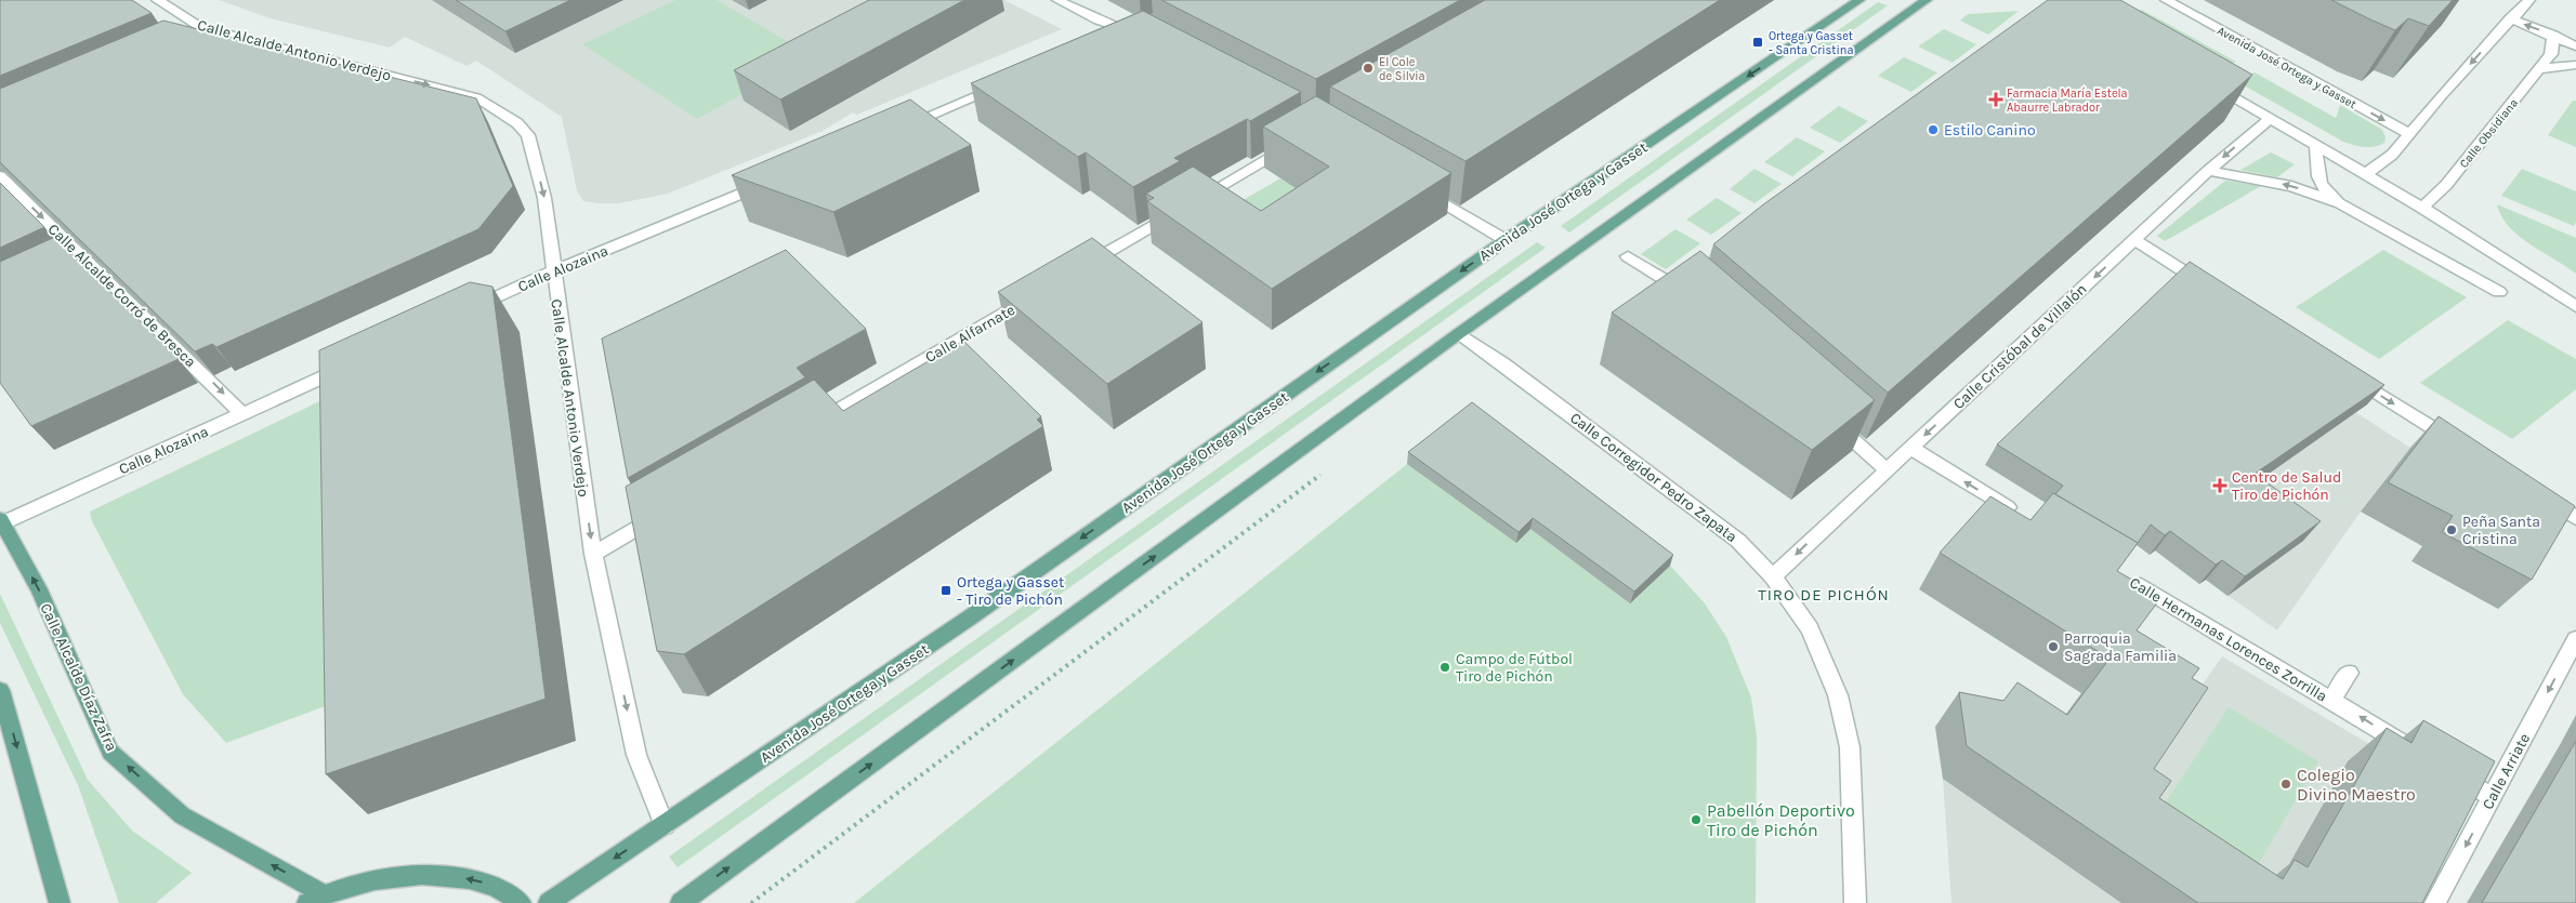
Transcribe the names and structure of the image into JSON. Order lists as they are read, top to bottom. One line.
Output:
{"streets":{"main road":["Avenida José Ortega y Gasset","Calle Alcalde Díaz Zafra"],"street":["Calle Alcalde Antonio Verdejo","Calle Obsidiana","Calle Alozaina","Calle Alcalde Corró de Bresca","Calle Alfarnate","Calle Cristóbal de Villalón","Calle Corregidor Pedro Zapata","Calle Hermanas Lorences Zorrilla","Calle Arriate"]},"crossings":[["Calle Alcalde Antonio Verdejo","Avenida José Ortega y Gasset"],["Calle Alcalde Antonio Verdejo","Calle Alozaina"],["Calle Alozaina","Calle Alcalde Corró de Bresca"],["Calle Alozaina","Calle Alcalde Díaz Zafra"],["Calle Cristóbal de Villalón","Calle Corregidor Pedro Zapata"]],"one_way":["Calle Alcalde Antonio Verdejo","Calle Alcalde Corró de Bresca","Calle Cristóbal de Villalón","Calle Arriate"],"districts":["TIRO DE PICHÓN"],"places":{"transit":["Ortega y Gasset - Santa Cristina","Ortega y Gasset - Tiro de Pichón"],"other":["El Cole de Silvia","Estilo Canino","Peña Santa Cristina","Parroquia Sagrada Familia","Campo de Fútbol Tiro de Pichón","Colegio Divino Maestro","Pabellón Deportivo Tiro de Pichón"],"health":["Farmacia María Estela Abaurre Labrador","Centro de Salud Tiro de Pichón"]}}
